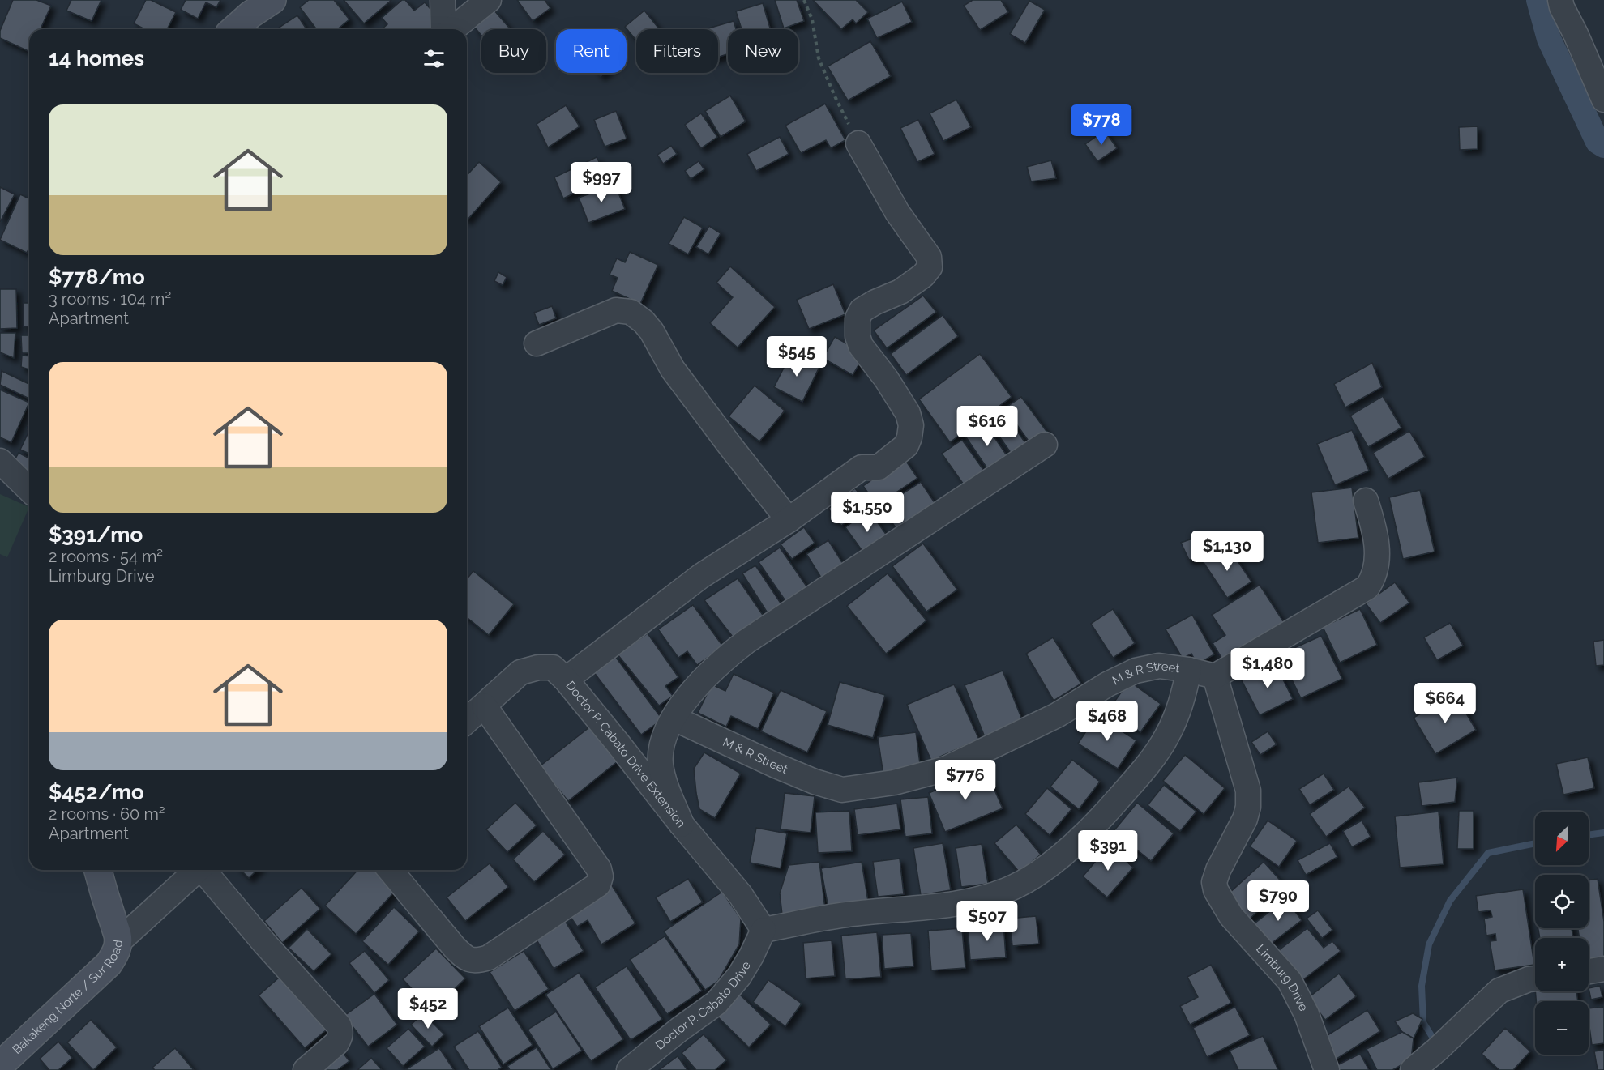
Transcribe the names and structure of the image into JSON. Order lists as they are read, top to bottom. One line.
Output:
{"streets":{"main road":["Bakakeng Norte / Sur Road"],"street":["M & R Street","Doctor P. Cabato Drive Extension","Limburg Drive","Doctor P. Cabato Drive"]},"crossings":[["M & R Street","Limburg Drive"],["Doctor P. Cabato Drive Extension","Doctor P. Cabato Drive"]],"north":"bottom left","page":{"chip":["Buy","Rent","Filters","New"],"heading":"14 homes","list":[{"name":"$778/mo","note":"3 rooms · 104 m² · Apartment"},{"name":"$391/mo","note":"2 rooms · 54 m² · Limburg Drive"},{"name":"$452/mo","note":"2 rooms · 60 m² · Apartment"}],"price":["$778","$997","$545","$616","$1,550","$1,130","$1,480","$664","$468","$776","$391","$790","$507","$452"],"map_buttons":["+","−"]}}
